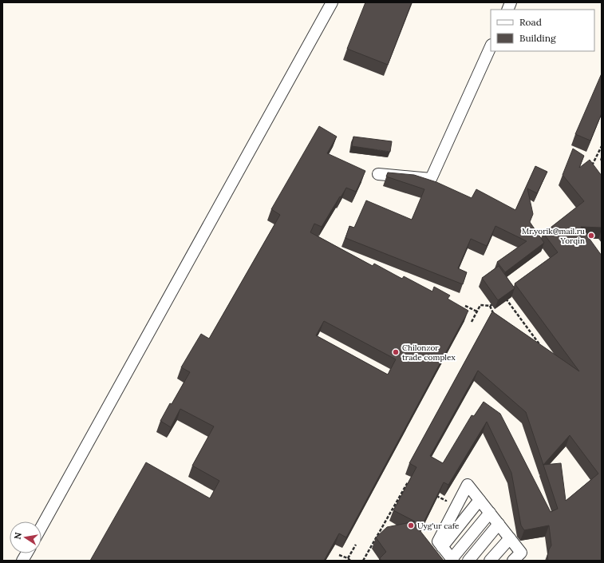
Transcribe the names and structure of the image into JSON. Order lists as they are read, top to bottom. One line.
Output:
{"places":["Mr.yorik@mail.ru Yorqin","Chilonzor trade complex","Uyg'ur cafe"],"legend":["Road","Building"],"north":"left"}
